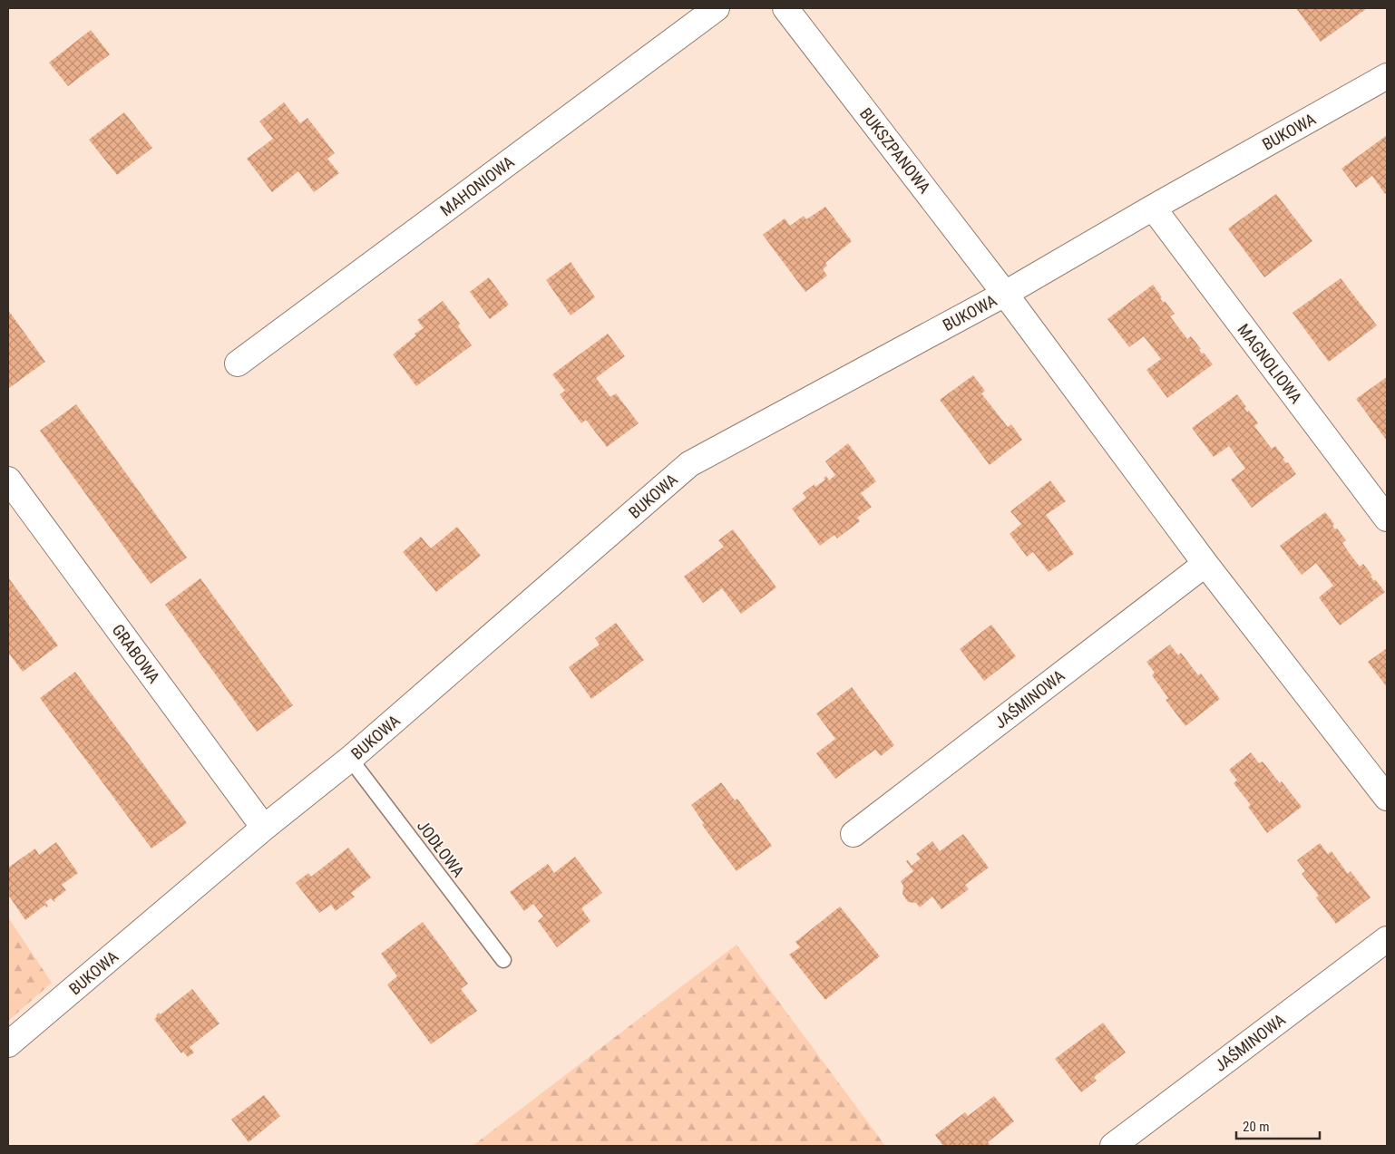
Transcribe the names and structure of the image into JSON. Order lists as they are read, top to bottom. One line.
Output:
{"streets":{"street":["BUKOWA","BUKSZPANOWA","MAHONIOWA","MAGNOLIOWA","GRABOWA","JAŚMINOWA"],"lane":["JODŁOWA"]},"crossings":[["BUKOWA","BUKSZPANOWA"],["BUKOWA","MAGNOLIOWA"],["BUKOWA","GRABOWA"],["BUKOWA","JODŁOWA"]],"scale_bar":"20 m"}
